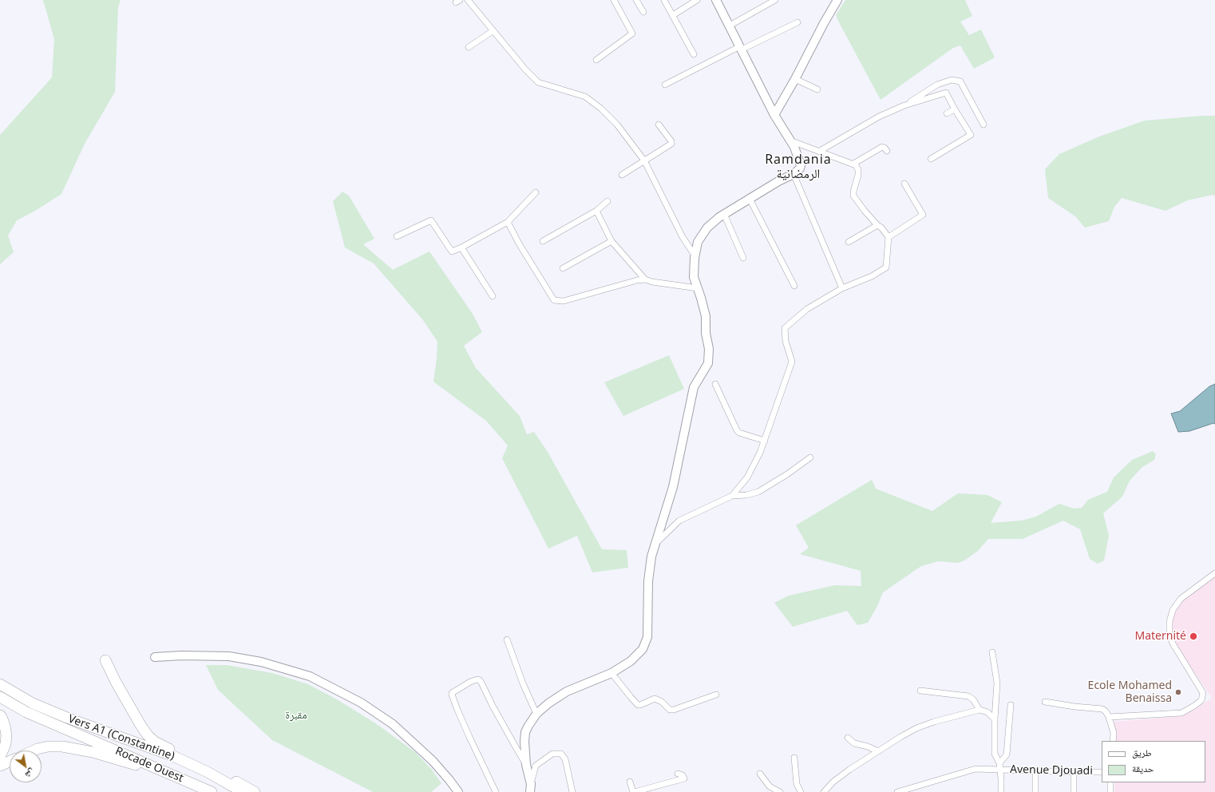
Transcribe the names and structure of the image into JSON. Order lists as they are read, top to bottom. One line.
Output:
{"streets":{"highway":["Vers A1 (Constantine)","Rocade Ouest"],"street":["Avenue Djouadi"]},"districts":["Ramdania الرمضانية"],"parks":["مقبرة"],"places":["Maternité","Ecole Mohamed Benaissa"],"legend":["طريق","حديقة"],"north":"bottom right"}
